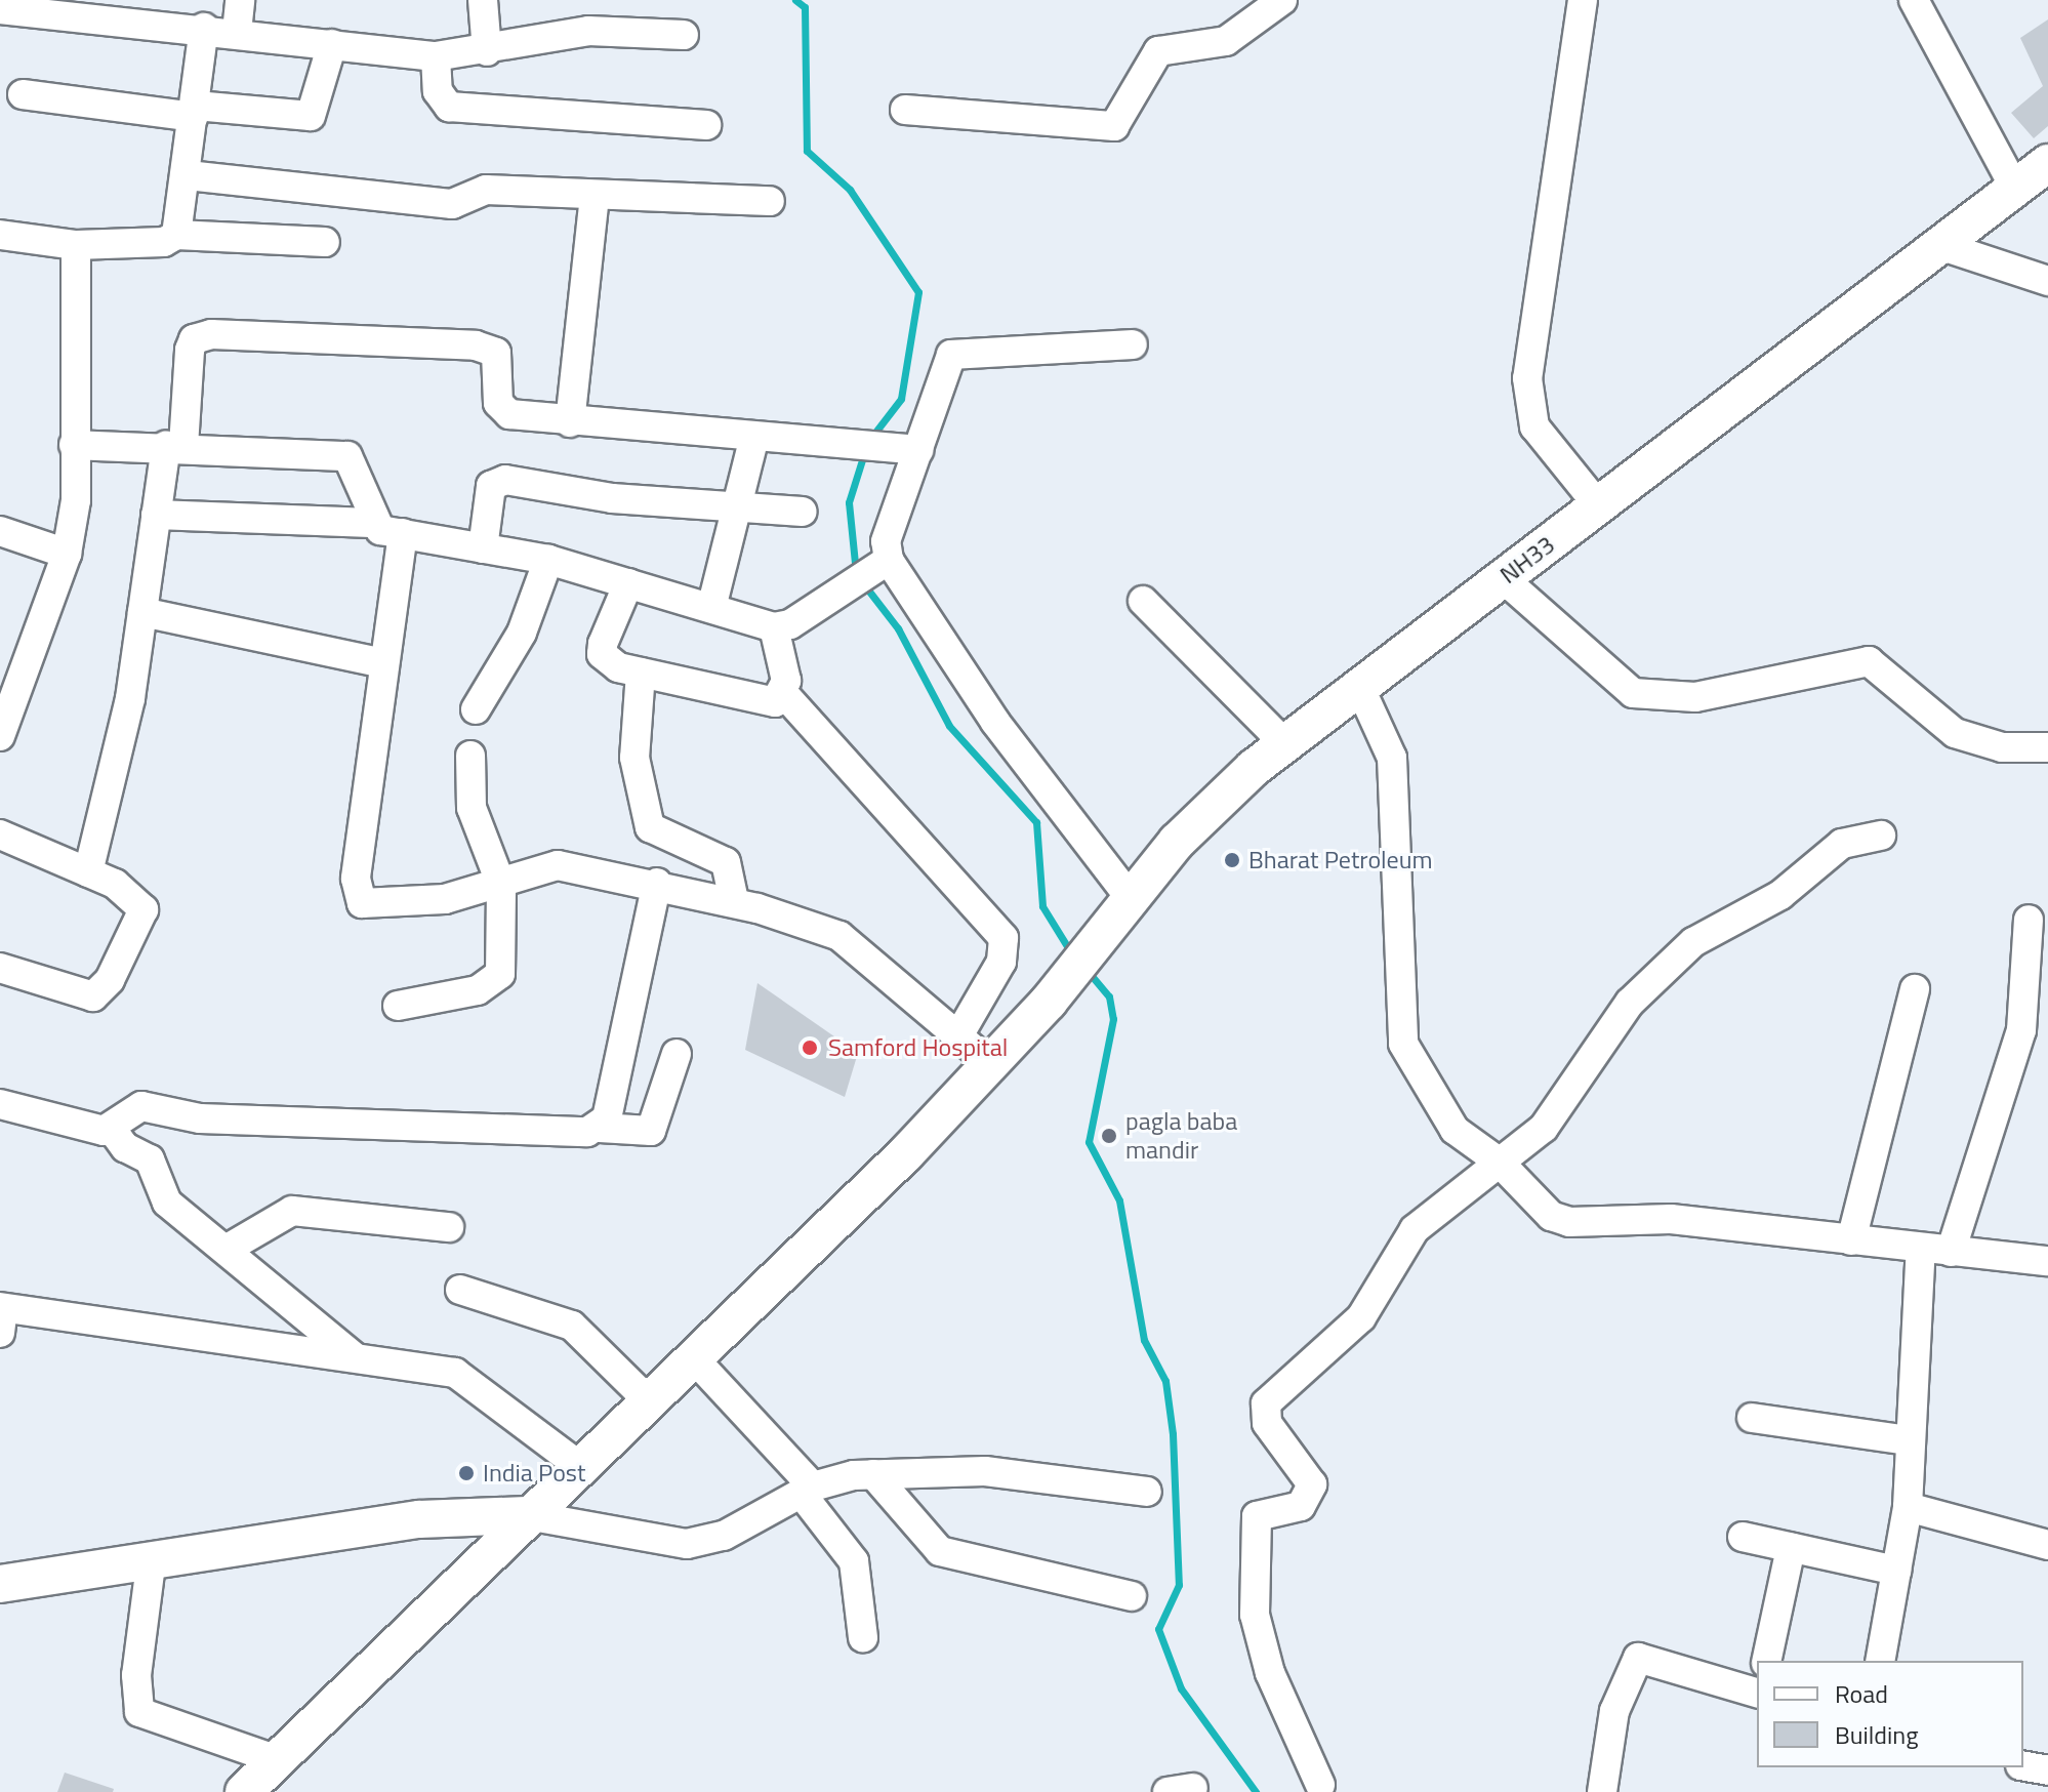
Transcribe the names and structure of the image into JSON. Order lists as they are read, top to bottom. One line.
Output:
{"streets":{"main road":["NH33"]},"places":["Bharat Petroleum","Samford Hospital","pagla baba mandir","India Post"],"legend":["Road","Building"]}
